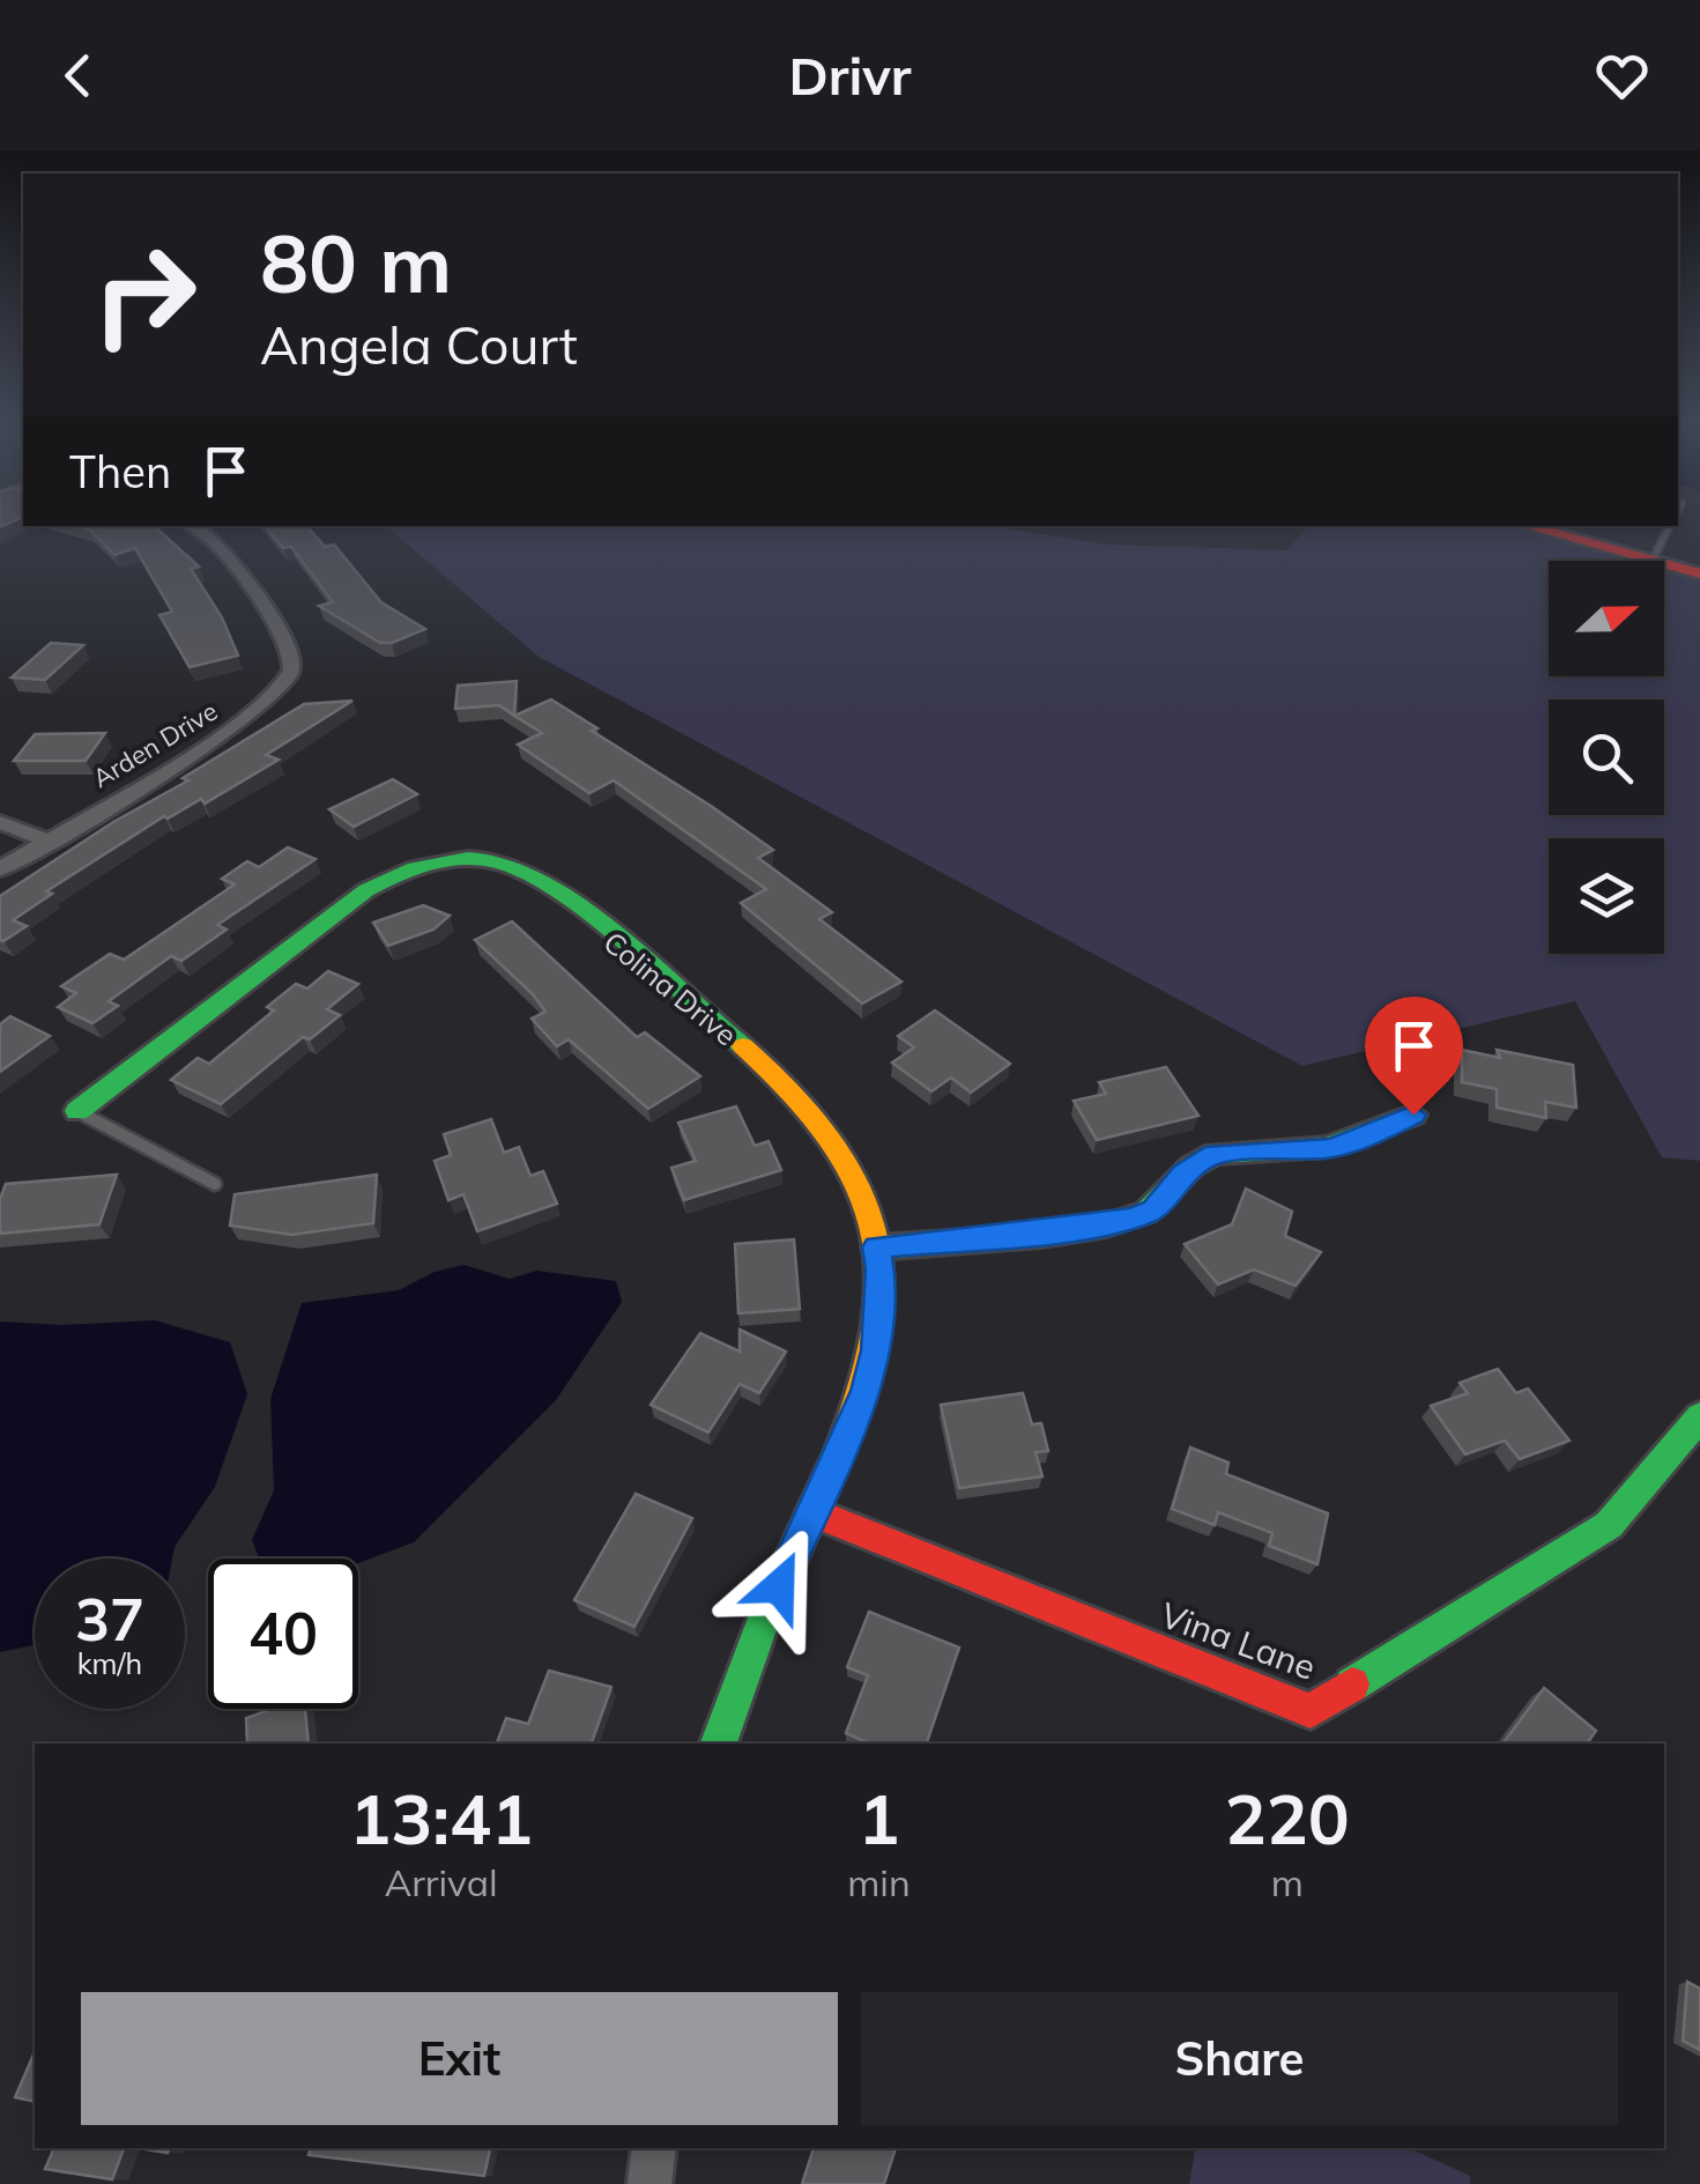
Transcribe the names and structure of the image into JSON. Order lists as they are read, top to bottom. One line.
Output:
{"streets":{"street":["Arden Drive","Colina Drive","Vina Lane"]},"crossings":[["Colina Drive","Vina Lane"]],"north":"right","page":{"header":"Drivr","turn":["80 m","Angela Court"],"then":"Then","speed":"37 km/h","limit":"40","eta":["13:41","Arrival","1","min","220","m"],"buttons":["Exit","Share"]}}
